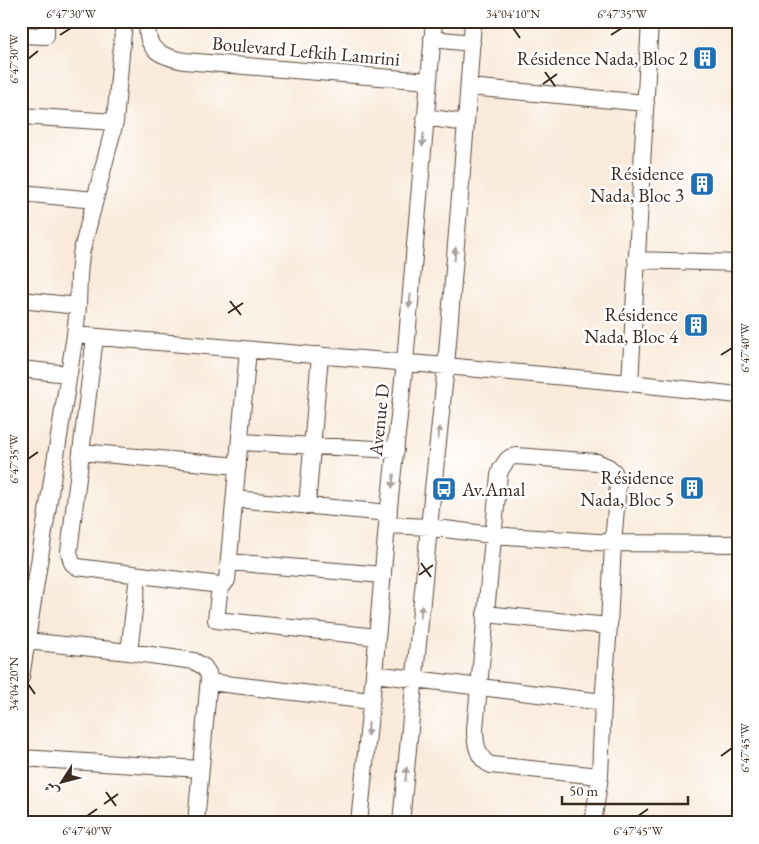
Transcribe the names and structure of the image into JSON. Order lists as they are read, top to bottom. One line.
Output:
{"streets":{"street":["Boulevard Lefkih Lamrini","Avenue D"]},"crossings":[["Boulevard Lefkih Lamrini","Avenue D"]],"places":{"building":["Résidence Nada, Bloc 2","Résidence Nada, Bloc 3","Résidence Nada, Bloc 4","Résidence Nada, Bloc 5"],"bus stop":["Av.Amal"]},"scale_bar":"50 m","north":"bottom left","coordinates":["6°47'30\"W","34°04'10\"N","6°47'35\"W","6°47'40\"W","34°04'20\"N","6°47'45\"W"]}
